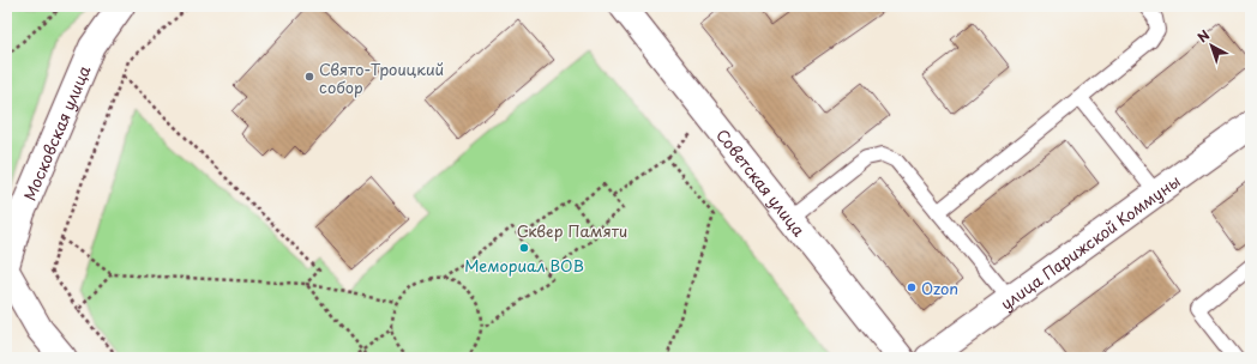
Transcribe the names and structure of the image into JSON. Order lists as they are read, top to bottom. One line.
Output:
{"streets":{"street":["Московская улица","Советская улица","улица Парижской Коммуны"]},"parks":["Сквер Памяти"],"places":["Свято-Троицкий собор","Мемориал ВОВ","Ozon"],"north":"top left"}
